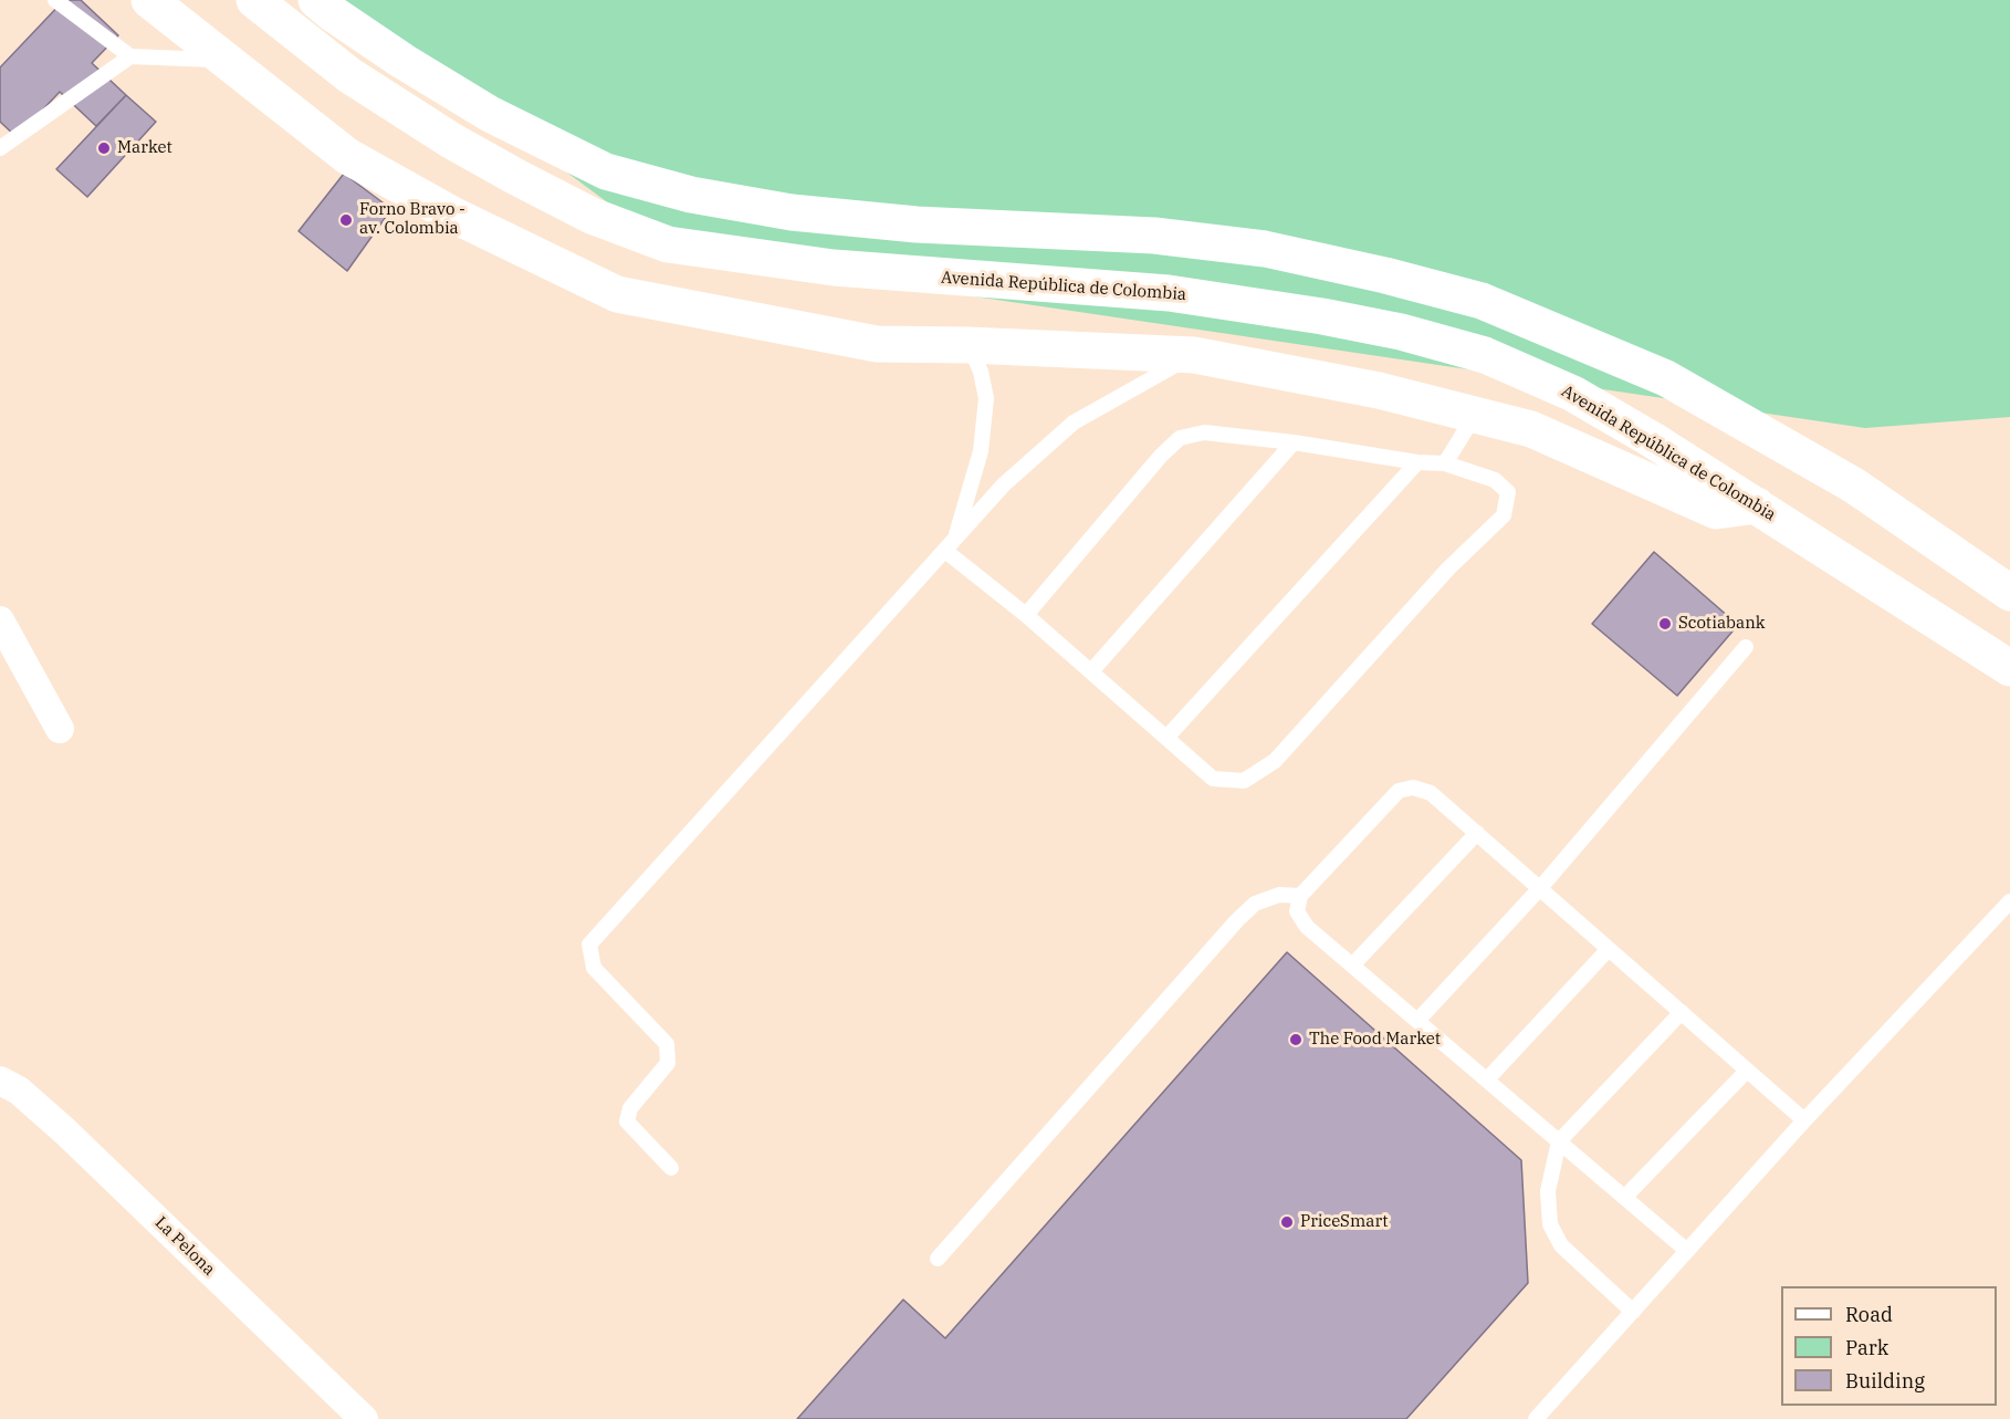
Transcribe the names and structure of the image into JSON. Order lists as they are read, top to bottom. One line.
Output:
{"streets":{"main road":["Avenida República de Colombia"],"street":["La Pelona"]},"places":["Market","Forno Bravo - av. Colombia","Scotiabank","The Food Market","PriceSmart"],"legend":["Road","Park","Building"]}
